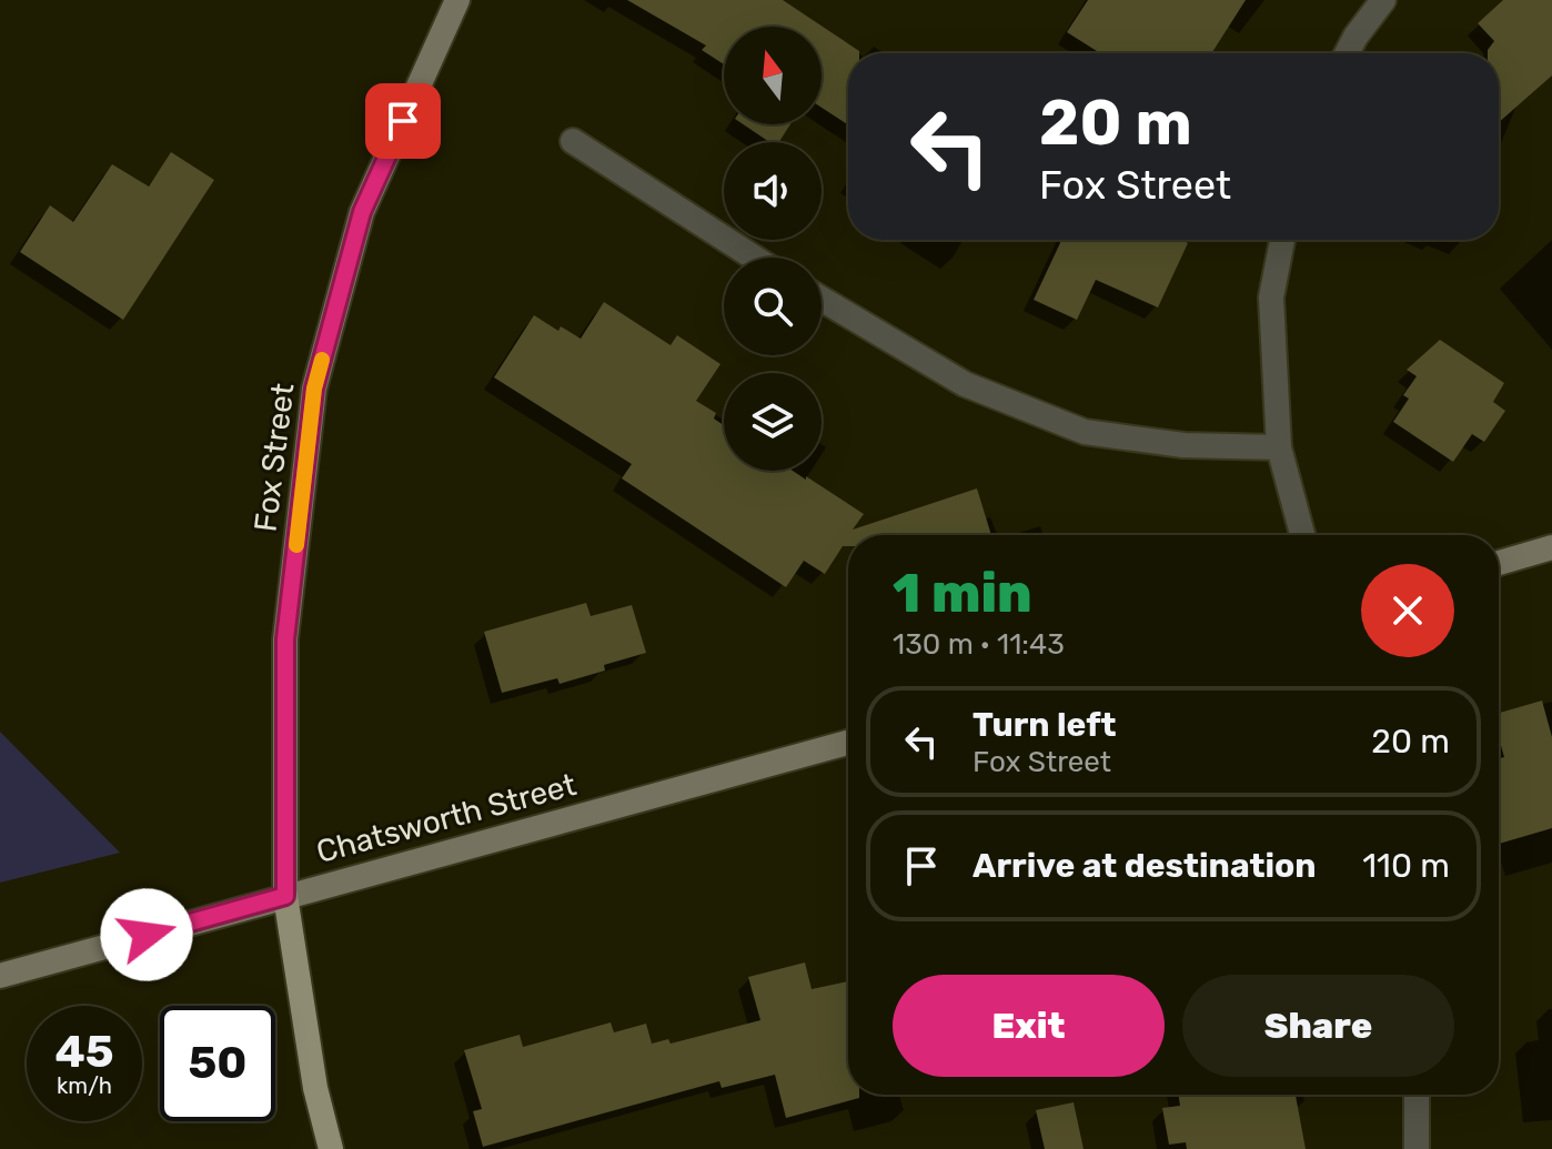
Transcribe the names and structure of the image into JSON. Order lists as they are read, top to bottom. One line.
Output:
{"streets":{"main road":["Fox Street","Chatsworth Street"]},"crossings":[["Fox Street","Chatsworth Street"]],"north":"top","page":{"turn":["20 m","Fox Street"],"heading":["1 min","130 m · 11:43"],"list":[{"name":"Turn left","note":"Fox Street","value":"20 m"},{"name":"Arrive at destination","value":"110 m"}],"buttons":["Exit","Share"],"speed":"45 km/h","limit":"50"}}
